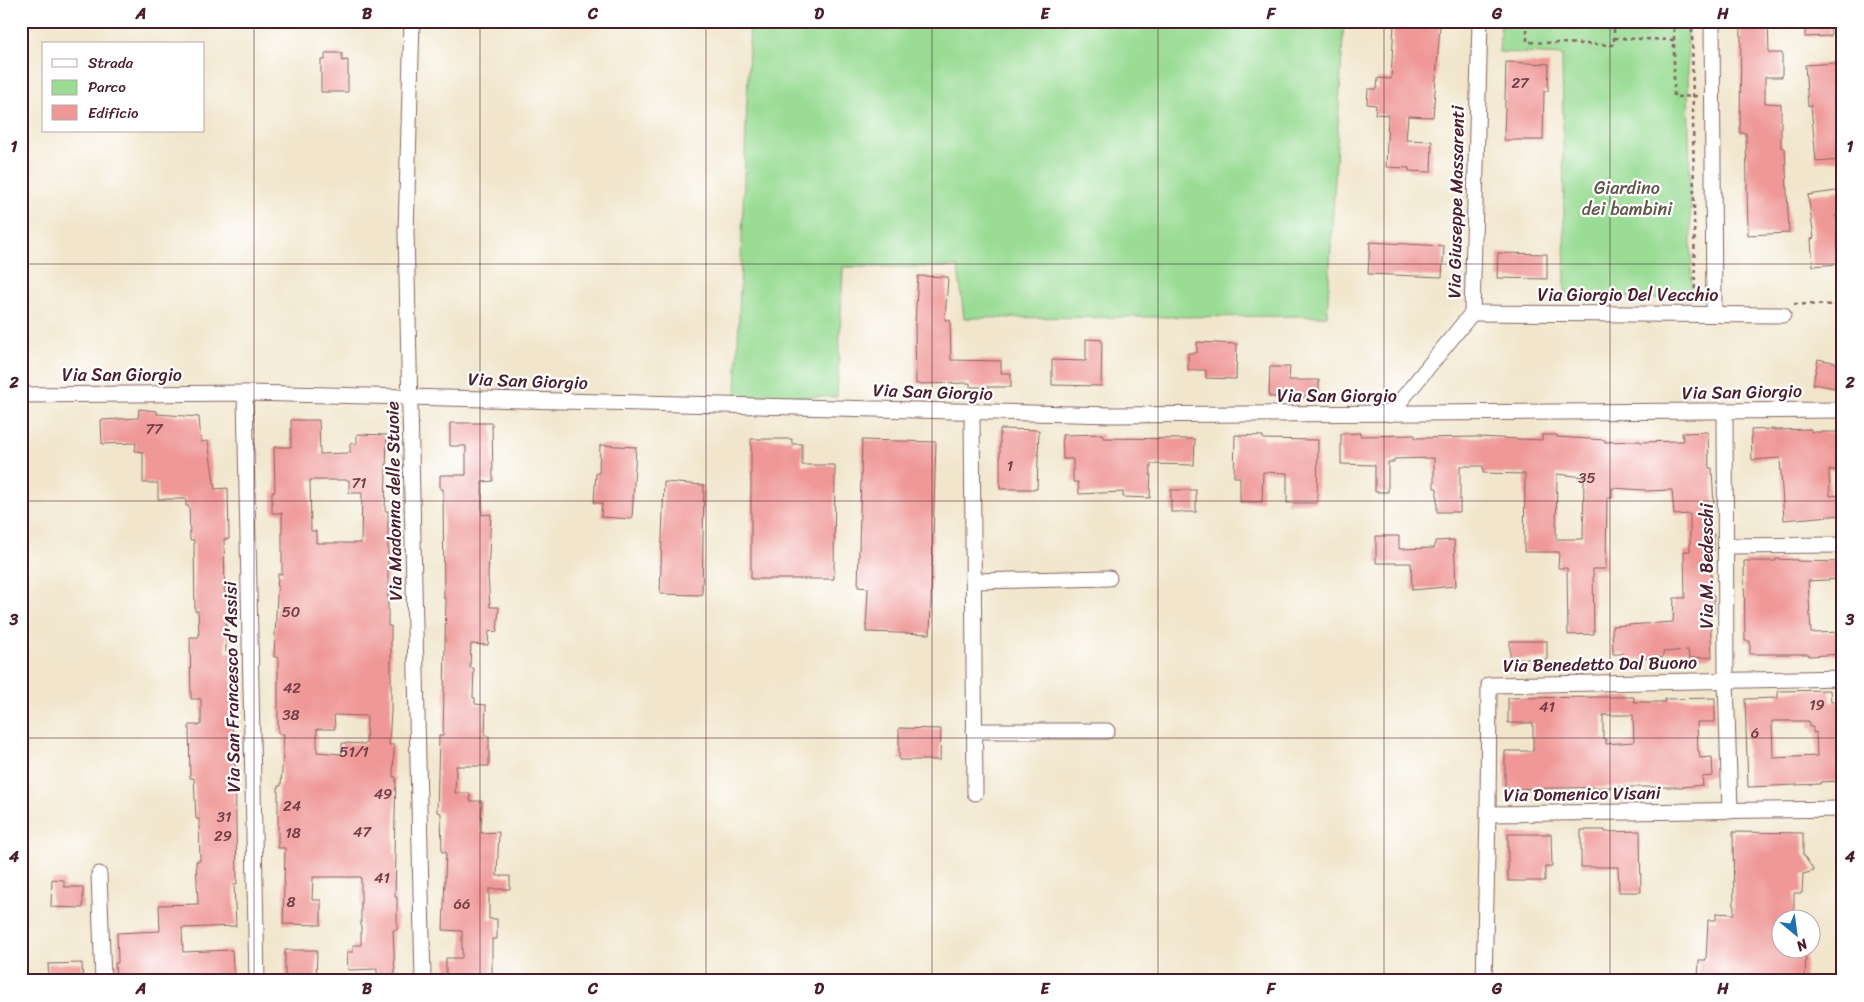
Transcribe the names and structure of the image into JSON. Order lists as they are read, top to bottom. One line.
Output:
{"streets":{"street":["Via Giuseppe Massarenti","Via Giorgio Del Vecchio","Via San Giorgio","Via Madonna delle Stuoie","Via M. Bedeschi","Via Benedetto Dal Buono","Via San Francesco d'Assisi","Via Domenico Visani"]},"crossings":[["Via Giuseppe Massarenti","Via Giorgio Del Vecchio"],["Via Giuseppe Massarenti","Via San Giorgio"],["Via San Giorgio","Via Madonna delle Stuoie"],["Via San Giorgio","Via M. Bedeschi"],["Via San Giorgio","Via San Francesco d'Assisi"],["Via M. Bedeschi","Via Benedetto Dal Buono"],["Via M. Bedeschi","Via Domenico Visani"],["Via Benedetto Dal Buono","Via Domenico Visani"]],"parks":["Giardino dei bambini"],"house_numbers":["27","77","1","35","71","50","42","19","41","38","6","51/1","49","24","31","47","18","29","41","8","66"],"legend":["Strada","Parco","Edificio"],"north":"bottom right","grid":{"columns":["A","B","C","D","E","F","G","H"],"rows":["1","2","3","4"]}}
